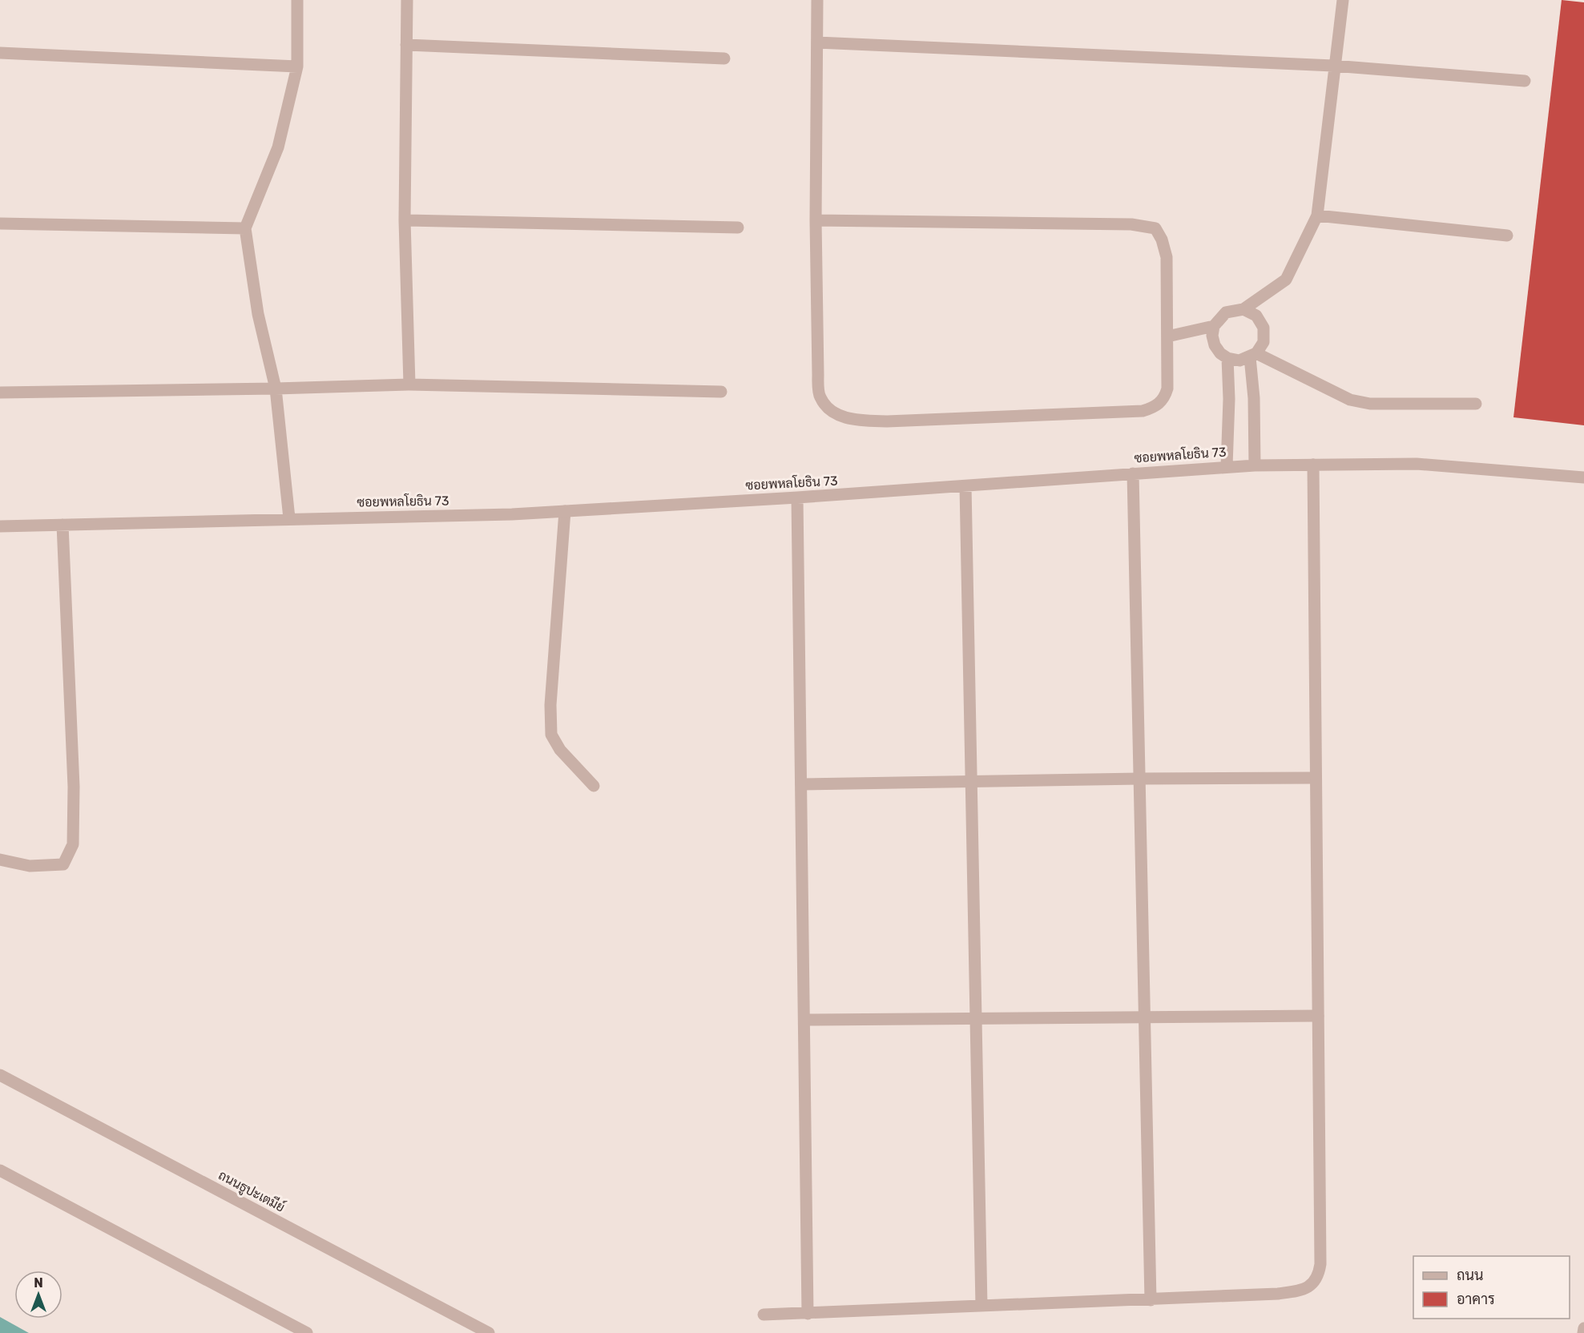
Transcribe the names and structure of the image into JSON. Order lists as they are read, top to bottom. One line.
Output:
{"streets":{"street":["ซอยพหลโยธิน 73","ถนนธูปะเตมีย์"]},"legend":["ถนน","อาคาร"],"north":"top"}
